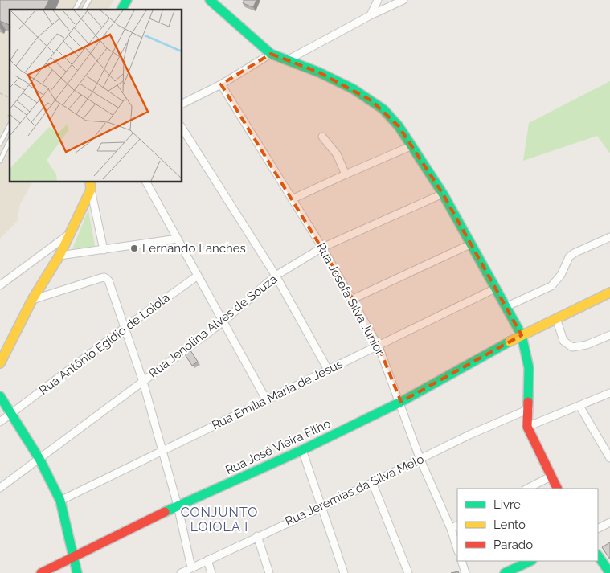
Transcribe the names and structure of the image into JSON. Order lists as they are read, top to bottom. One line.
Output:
{"streets":{"street":["Rua Josefa Silva Junior","Rua Jenolina Alves de Souza","Rua Antônio Egídio de Loiola","Rua Emilia Maria de Jesus","Rua José Vieira Filho","Rua Jeremias da Silva Melo"]},"crossings":[["Rua Josefa Silva Junior","Rua Jenolina Alves de Souza"],["Rua Josefa Silva Junior","Rua Emilia Maria de Jesus"],["Rua Josefa Silva Junior","Rua José Vieira Filho"],["Rua Josefa Silva Junior","Rua Jeremias da Silva Melo"]],"districts":["CONJUNTO LOIOLA I"],"places":["Fernando Lanches"],"legend":["Livre","Lento","Parado"]}
